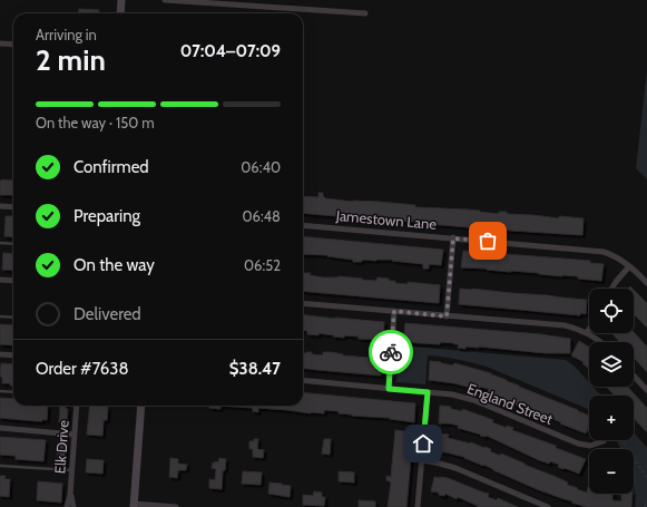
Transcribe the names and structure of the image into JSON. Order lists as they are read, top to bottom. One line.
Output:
{"streets":{"street":["Jamestown Lane","England Street","Elk Drive"]},"page":{"heading":["2 min","Arriving in","07:04–07:09"],"panel":["Order #7638","$38.47"],"bar":"On the way · 150 m","list":[["Confirmed","06:40"],["Preparing","06:48"],["On the way","06:52"],"Delivered"],"map_buttons":["+","−"]}}
